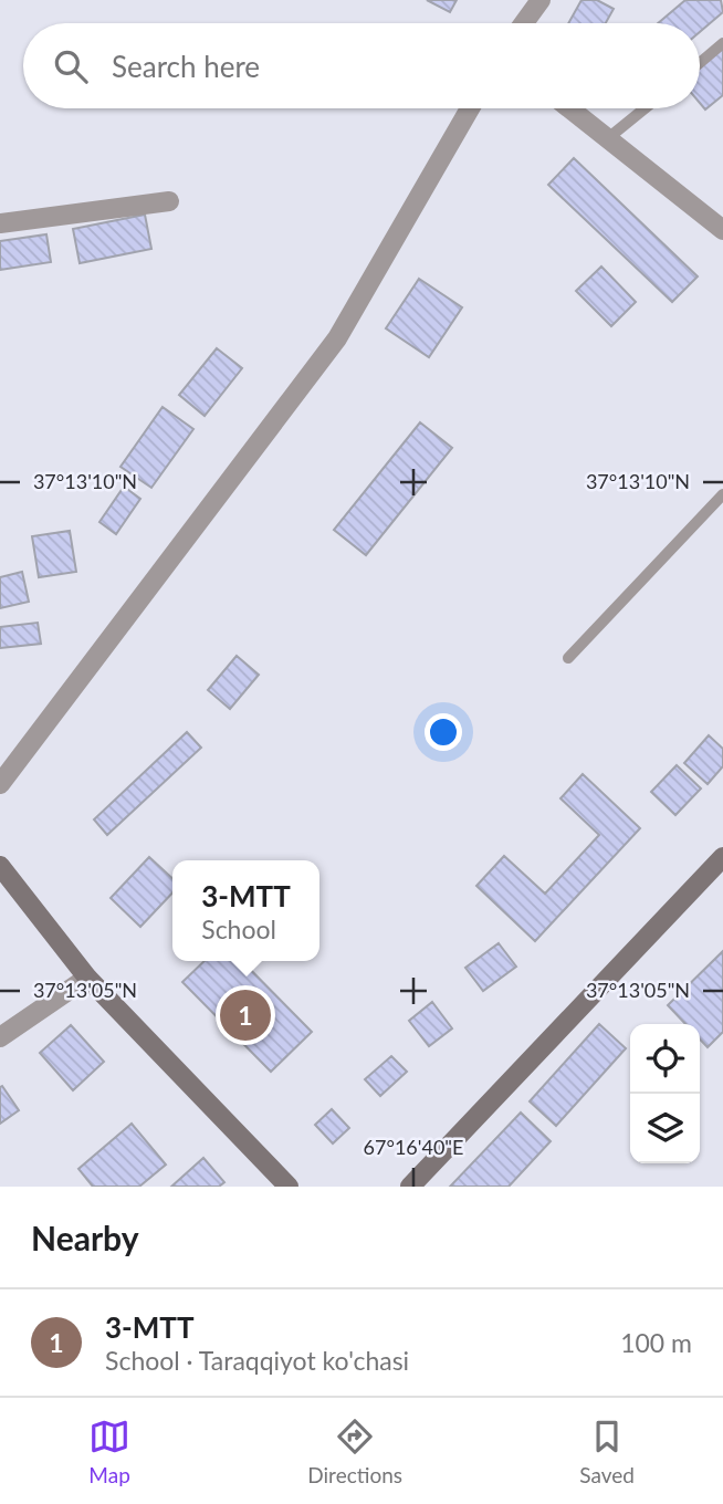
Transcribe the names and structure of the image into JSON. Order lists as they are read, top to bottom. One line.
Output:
{"page":{"search":"Search here","popup":["3-MTT","School"],"pins":"1","heading":"Nearby","list":[{"mark":"1","name":"3-MTT","note":"School · Taraqqiyot ko'chasi","value":"100 m"}],"nav":["Map","Directions","Saved"]},"coordinates":["37°13'10\"N","37°13'05\"N","67°16'40\"E"]}
